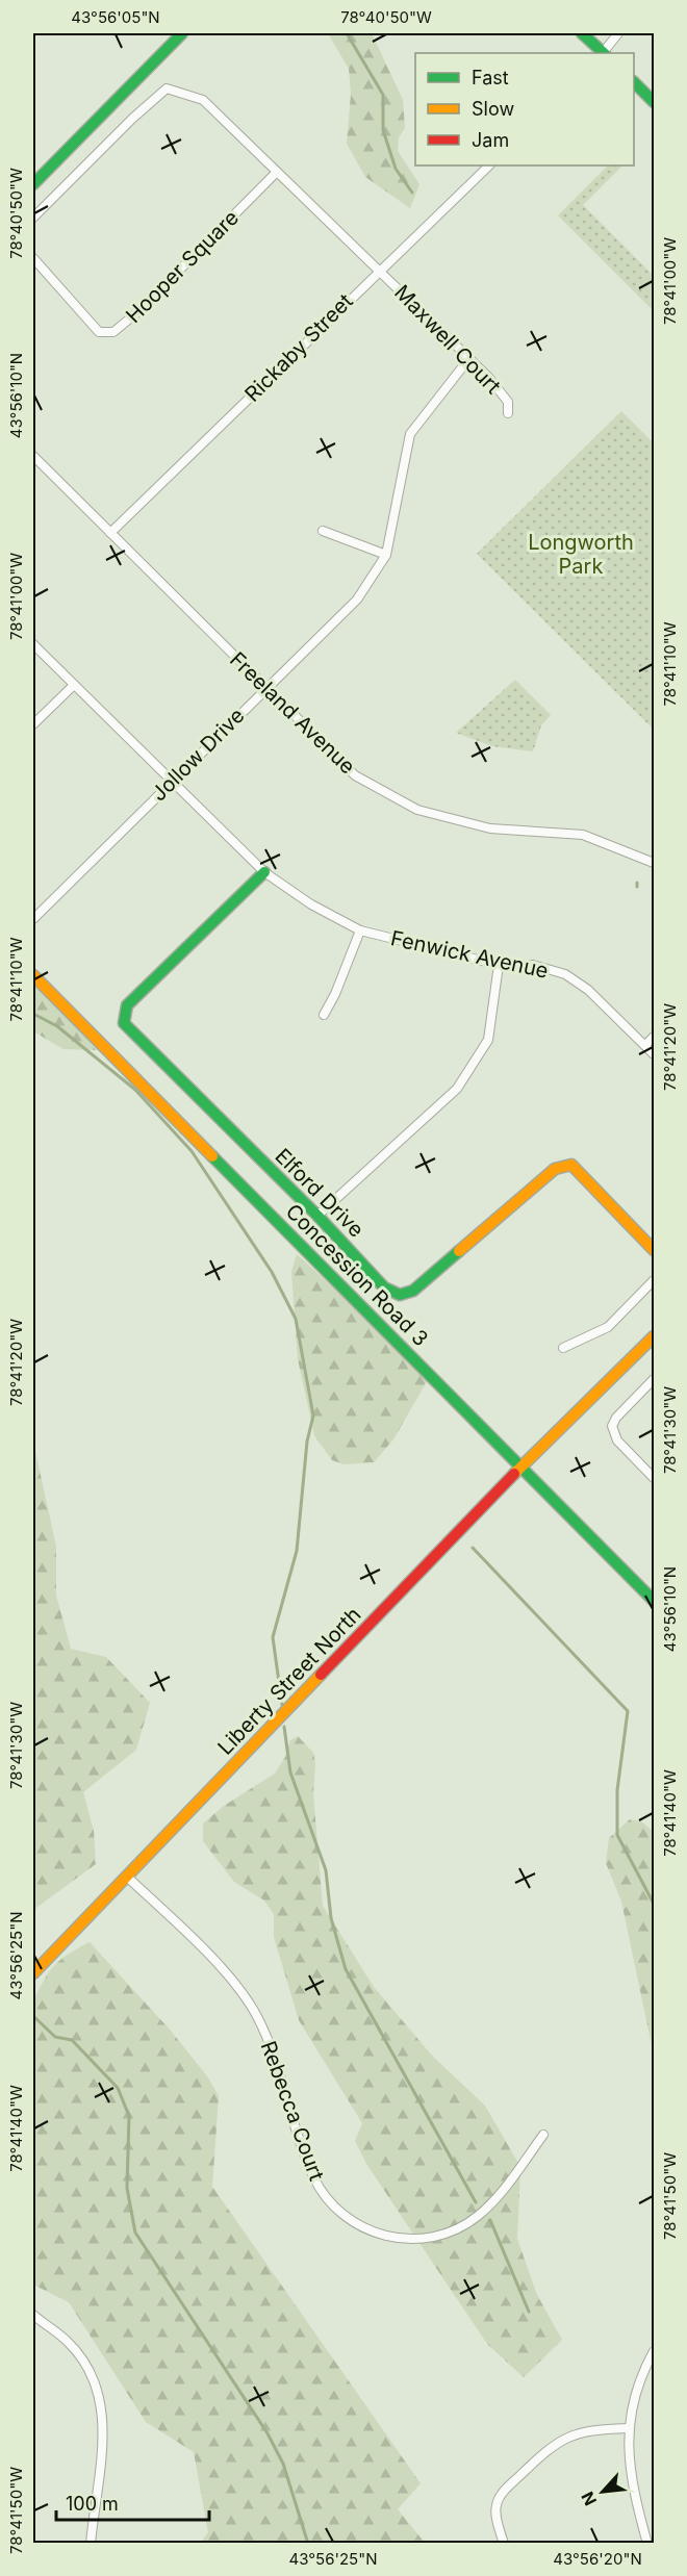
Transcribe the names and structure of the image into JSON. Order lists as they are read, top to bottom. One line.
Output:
{"streets":{"street":["Hooper Square","Maxwell Court","Rickaby Street","Freeland Avenue","Jollow Drive","Fenwick Avenue","Elford Drive","Concession Road 3","Liberty Street North","Rebecca Court"]},"crossings":[["Maxwell Court","Rickaby Street"],["Maxwell Court","Jollow Drive"],["Rickaby Street","Freeland Avenue"],["Freeland Avenue","Jollow Drive"],["Jollow Drive","Fenwick Avenue"],["Fenwick Avenue","Elford Drive"],["Concession Road 3","Liberty Street North"],["Liberty Street North","Rebecca Court"]],"parks":["Longworth Park"],"legend":["Fast","Slow","Jam"],"scale_bar":"100 m","north":"bottom left","coordinates":["43°56'05\"N","78°40'50\"W","78°41'00\"W","43°56'10\"N","78°41'10\"W","78°41'20\"W","78°41'30\"W","78°41'40\"W","43°56'25\"N","78°41'50\"W","43°56'20\"N"]}
